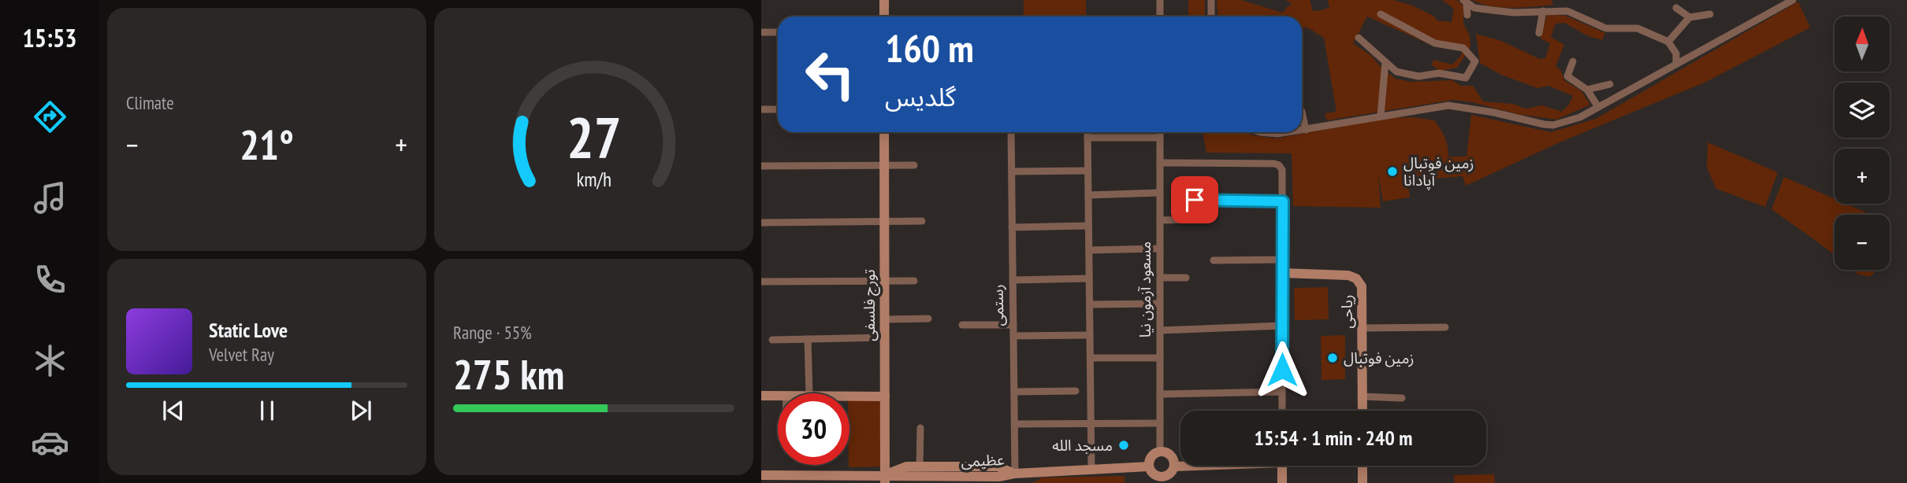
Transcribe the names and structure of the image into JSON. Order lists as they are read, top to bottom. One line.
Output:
{"streets":{"street":["مسعود آزمون نیا","تورج فلسفی","رستمی","ریاحی","عظیمی"]},"crossings":[["تورج فلسفی","عظیمی"],["رستمی","عظیمی"]],"places":["زمین فوتبال آپادانا","زمین فوتبال","مسجد الله"],"north":"top","page":{"tabs":"15:53","tile":["Climate",["Range · 55%","275 km"]],"map_buttons":["+","−"],"turn":["160 m","گلدیس"],"heat":["−","21°","+"],"song":["Static Love","Velvet Ray"],"limit":"30","trip":"15:54 · 1 min · 240 m","gauge":["27","km/h"]}}
